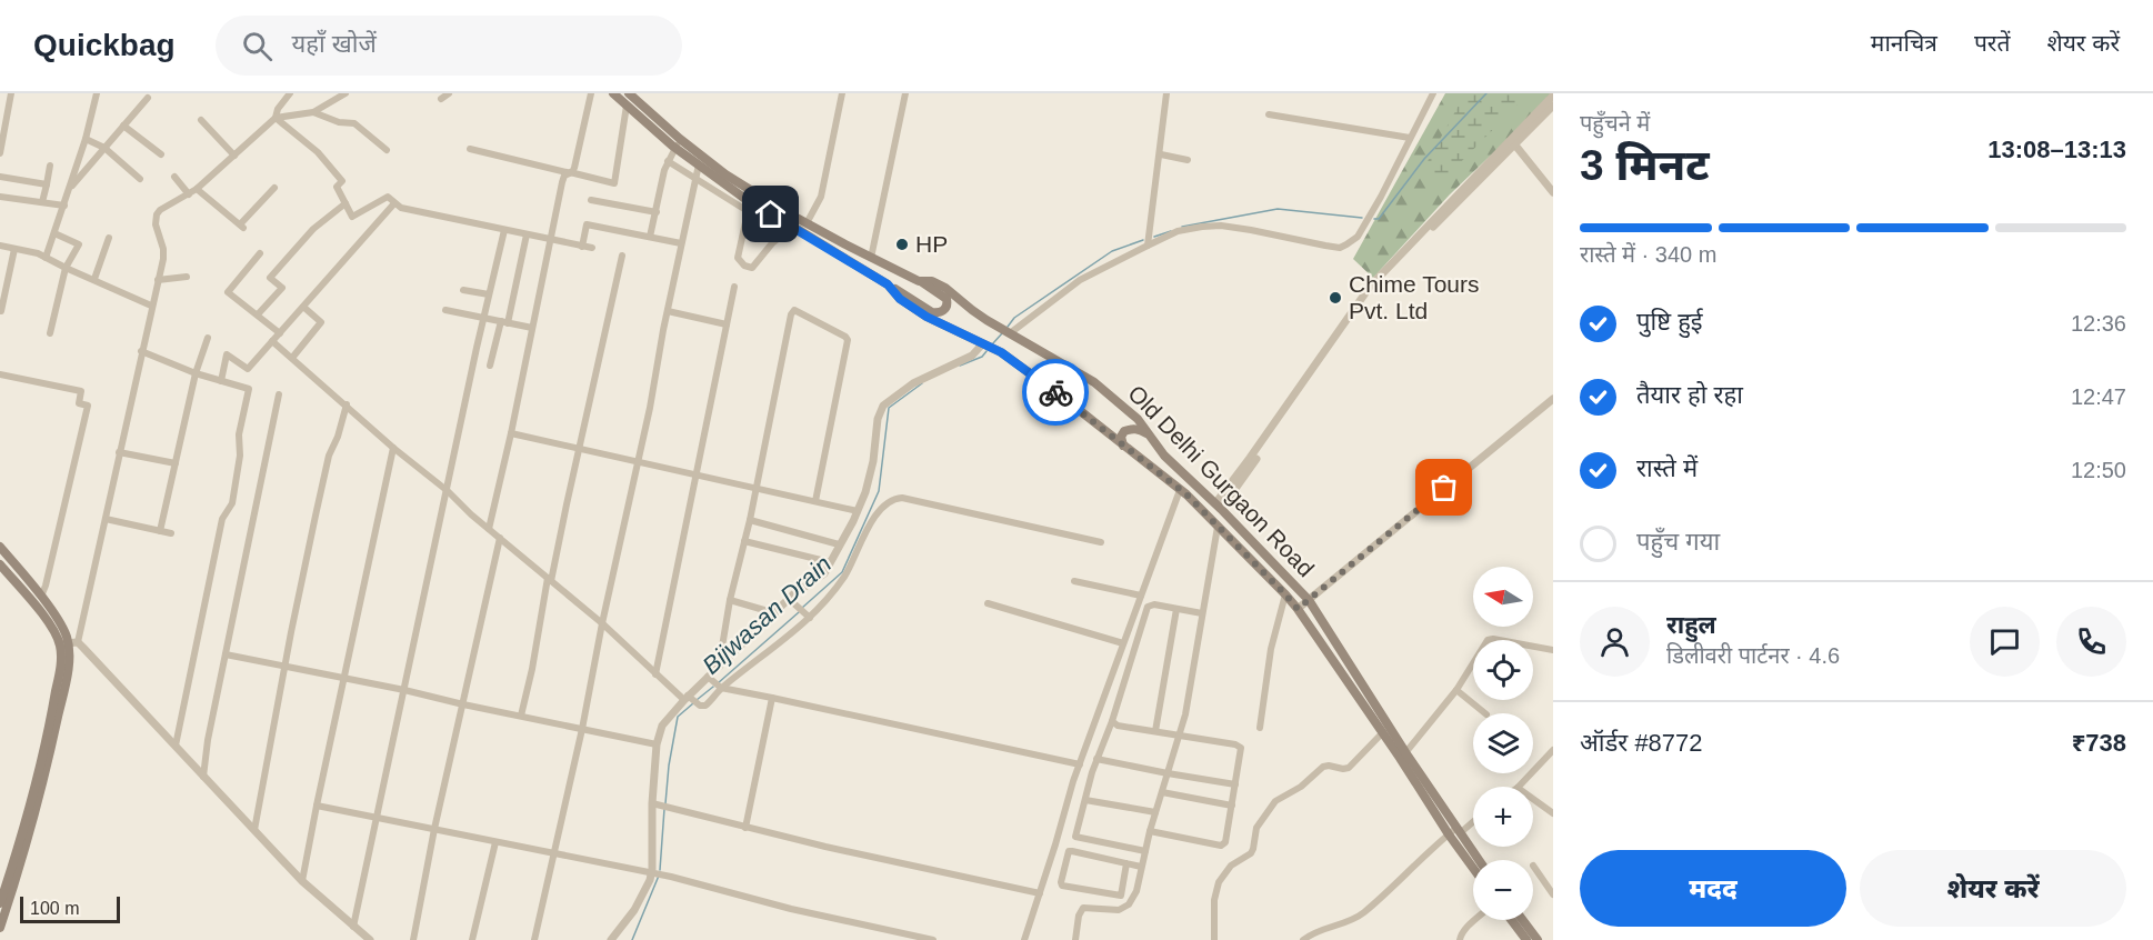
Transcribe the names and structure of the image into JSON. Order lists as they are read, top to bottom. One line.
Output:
{"streets":{"main road":["Old Delhi Gurgaon Road"]},"water":["Bijwasan Drain"],"places":["HP","Chime Tours Pvt. Ltd"],"scale_bar":"100 m","north":"left","page":{"header":"Quickbag","search":"यहाँ खोजें","nav":["मानचित्र","परतें","शेयर करें"],"heading":["3 मिनट","पहुँचने में","13:08–13:13"],"panel":["राहुल","डिलीवरी पार्टनर · 4.6","ऑर्डर #8772","₹738"],"bar":"रास्ते में · 340 m","list":[["पुष्टि हुई","12:36"],["तैयार हो रहा","12:47"],["रास्ते में","12:50"],"पहुँच गया"],"map_buttons":["+","−"],"buttons":["मदद","शेयर करें"],"scale":"100 m"}}
